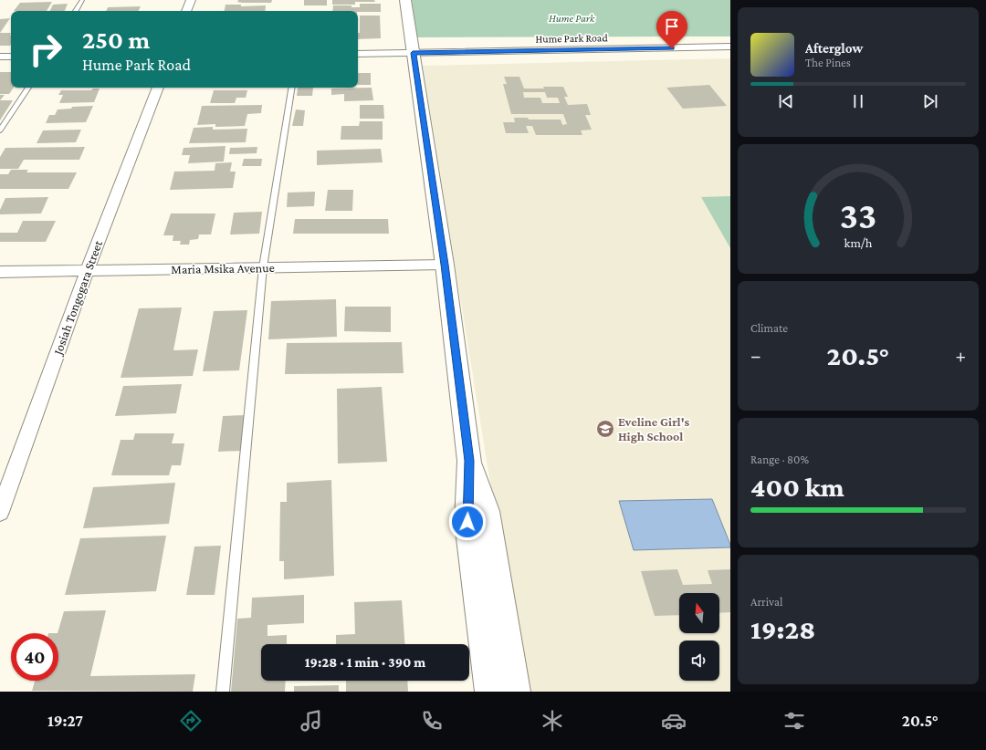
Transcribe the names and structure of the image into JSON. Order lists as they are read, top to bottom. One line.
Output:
{"streets":{"street":["Hume Park Road","Maria Msika Avenue","Josiah Tongogara Street"]},"crossings":[["Maria Msika Avenue","Josiah Tongogara Street"]],"parks":["Hume Park"],"places":{"school or university":["Eveline Girl's High School"]},"north":"top","page":{"turn":["250 m","Hume Park Road"],"song":["Afterglow","The Pines"],"tile":["Climate",["Range · 80%","400 km"],["Arrival","19:28"]],"heat":["−","20.5°","+"],"limit":"40","trip":"19:28 · 1 min · 390 m","tabs":["19:27","20.5°"],"gauge":["33","km/h"]}}
